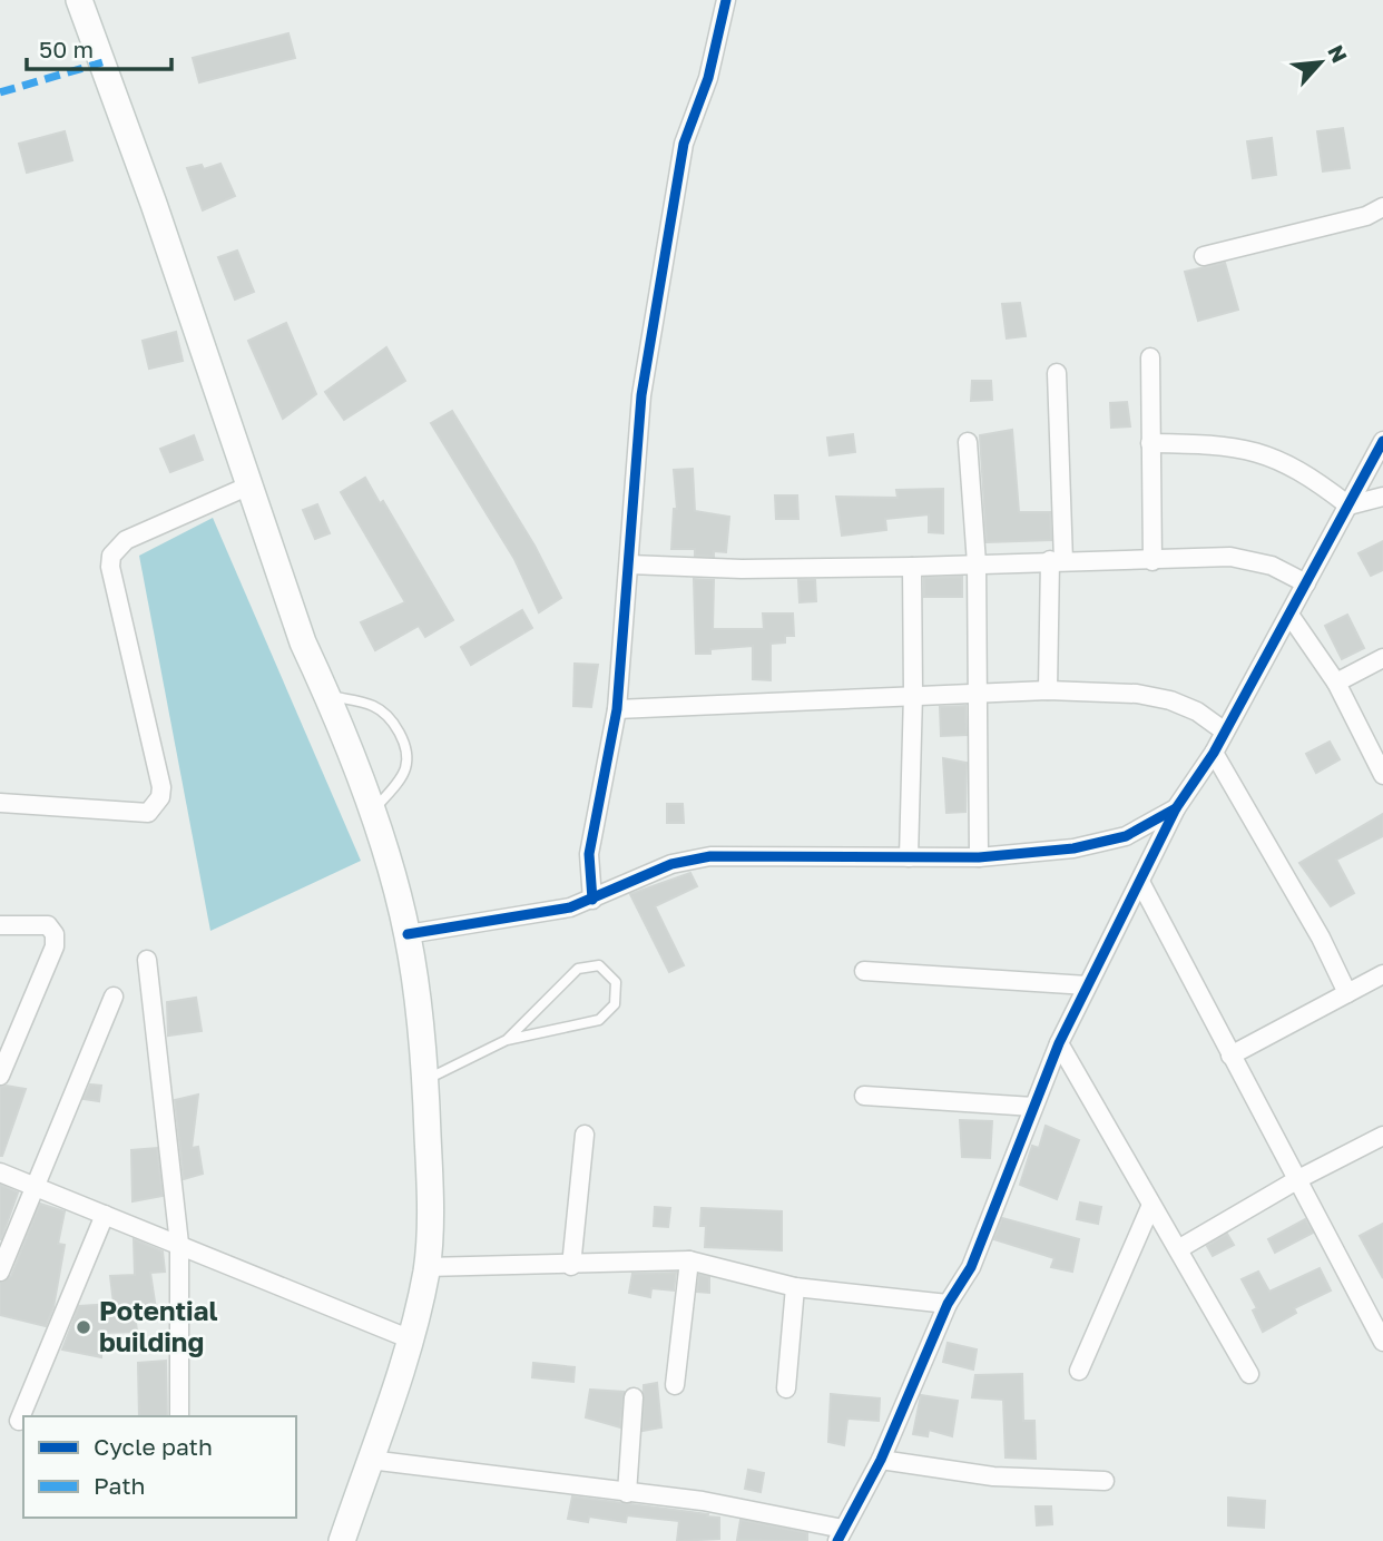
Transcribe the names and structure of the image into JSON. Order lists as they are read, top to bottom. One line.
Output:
{"places":["Potential building"],"legend":["Cycle path","Path"],"scale_bar":"50 m","north":"top right"}
